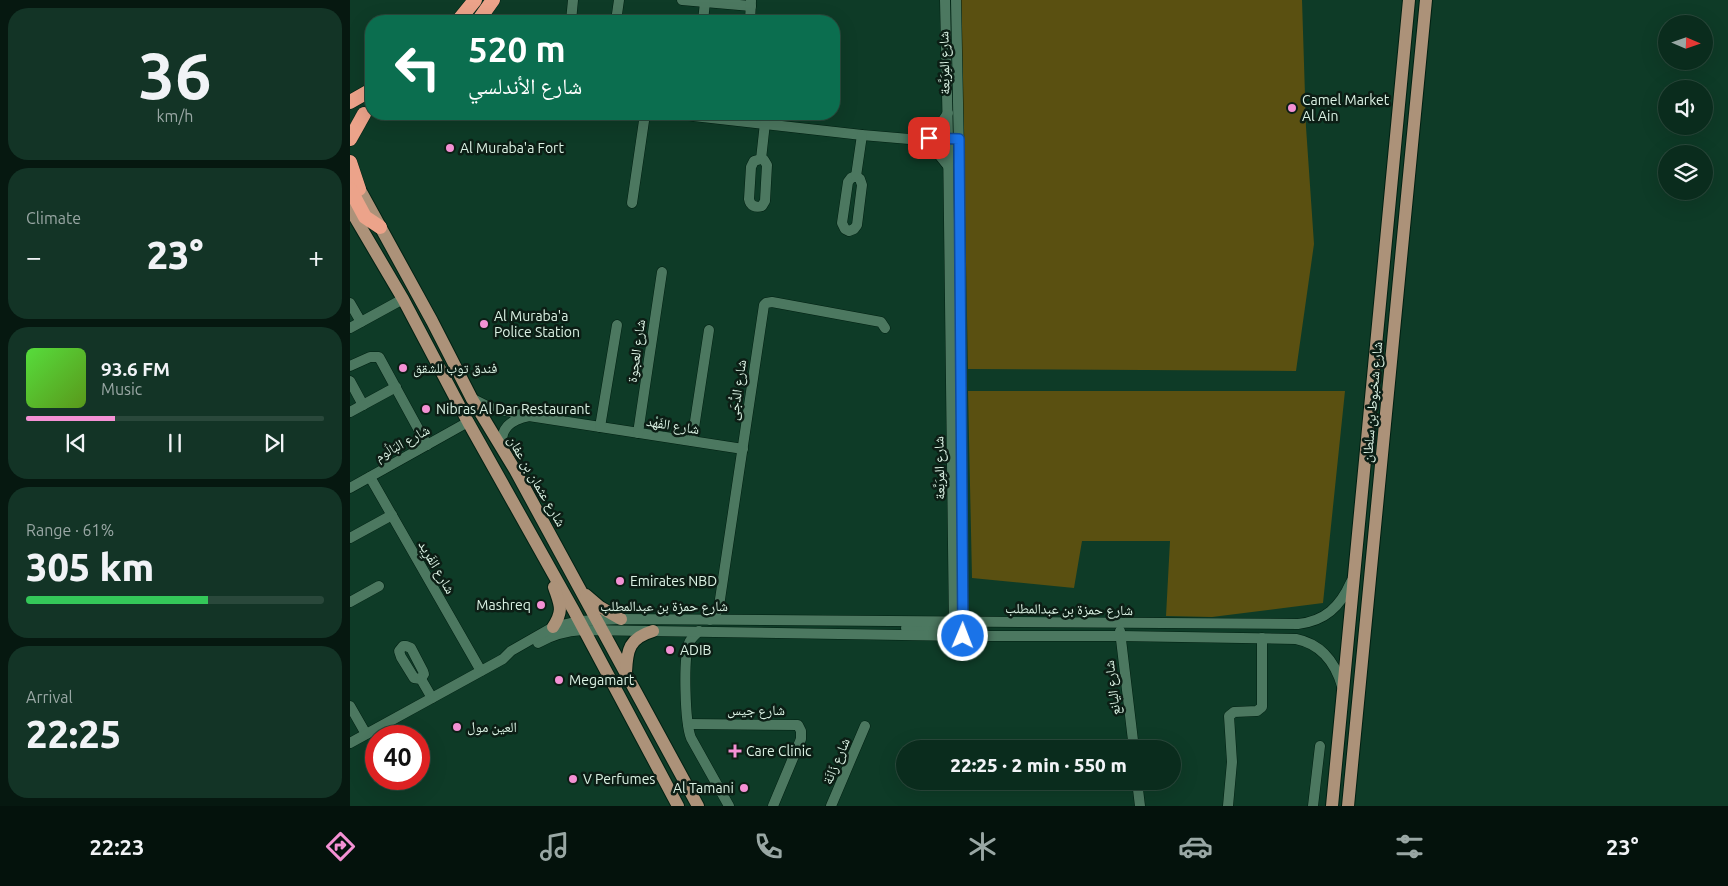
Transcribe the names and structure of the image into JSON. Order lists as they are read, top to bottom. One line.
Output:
{"streets":{"main road":["شارع شخبوط بن سلطان","شارع عثمان بن عفان"],"street":["شارع المِرَبَّعة","شارع العجوة","شارع الدُّجَى","شارع الفَهْد","شارع البَالُوم","شارع الفَرِيد","شارع حمزة بن عبدالمطلب","شارع اليانع","شارع جيس","شارع زَانَة"]},"crossings":[["شارع المِرَبَّعة","شارع حمزة بن عبدالمطلب"],["شارع العجوة","شارع الفَهْد"],["شارع الدُّجَى","شارع الفَهْد"],["شارع الدُّجَى","شارع حمزة بن عبدالمطلب"],["شارع شخبوط بن سلطان","شارع حمزة بن عبدالمطلب"],["شارع الفَهْد","شارع عثمان بن عفان"],["شارع البَالُوم","شارع الفَرِيد"],["شارع عثمان بن عفان","شارع حمزة بن عبدالمطلب"],["شارع حمزة بن عبدالمطلب","شارع اليانع"]],"places":{"other":["Camel Market Al Ain","Al Muraba'a Fort","Al Muraba'a Police Station","فندق توب للشقق","Nibras Al Dar Restaurant","Emirates NBD","Mashreq","ADIB","Megamart","العين مول","V Perfumes","Al Tamani"],"health":["Care Clinic"]},"north":"right","page":{"tile":[["36","km/h"],"Climate",["Range · 61%","305 km"],["Arrival","22:25"]],"turn":["520 m","شارع الأندلسي"],"heat":["−","23°","+"],"song":["93.6 FM","Music"],"limit":"40","trip":"22:25 · 2 min · 550 m","tabs":["22:23","23°"]}}
